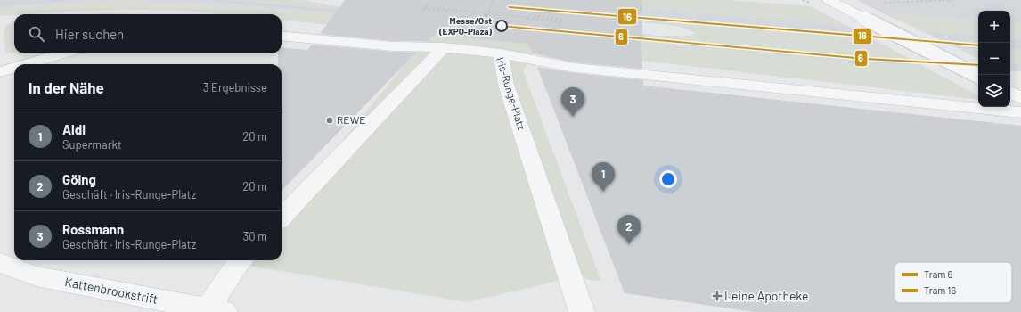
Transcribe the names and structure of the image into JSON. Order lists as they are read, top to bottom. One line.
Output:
{"streets":{"street":["Iris-Runge-Platz","Kattenbrookstrift"]},"places":{"other":["Messe/Ost (EXPO-Plaza)","REWE"],"health":["Leine Apotheke"]},"lines":["tram line 16","tram line 6"],"legend":["Tram 6","Tram 16"],"page":{"map_buttons":["+","−"],"search":"Hier suchen","heading":["In der Nähe","3 Ergebnisse"],"pins":["3","1","2"],"list":[{"mark":"1","name":"Aldi","note":"Supermarkt","value":"20 m"},{"mark":"2","name":"Göing","note":"Geschäft · Iris-Runge-Platz","value":"20 m"},{"mark":"3","name":"Rossmann","note":"Geschäft · Iris-Runge-Platz","value":"30 m"}]}}
